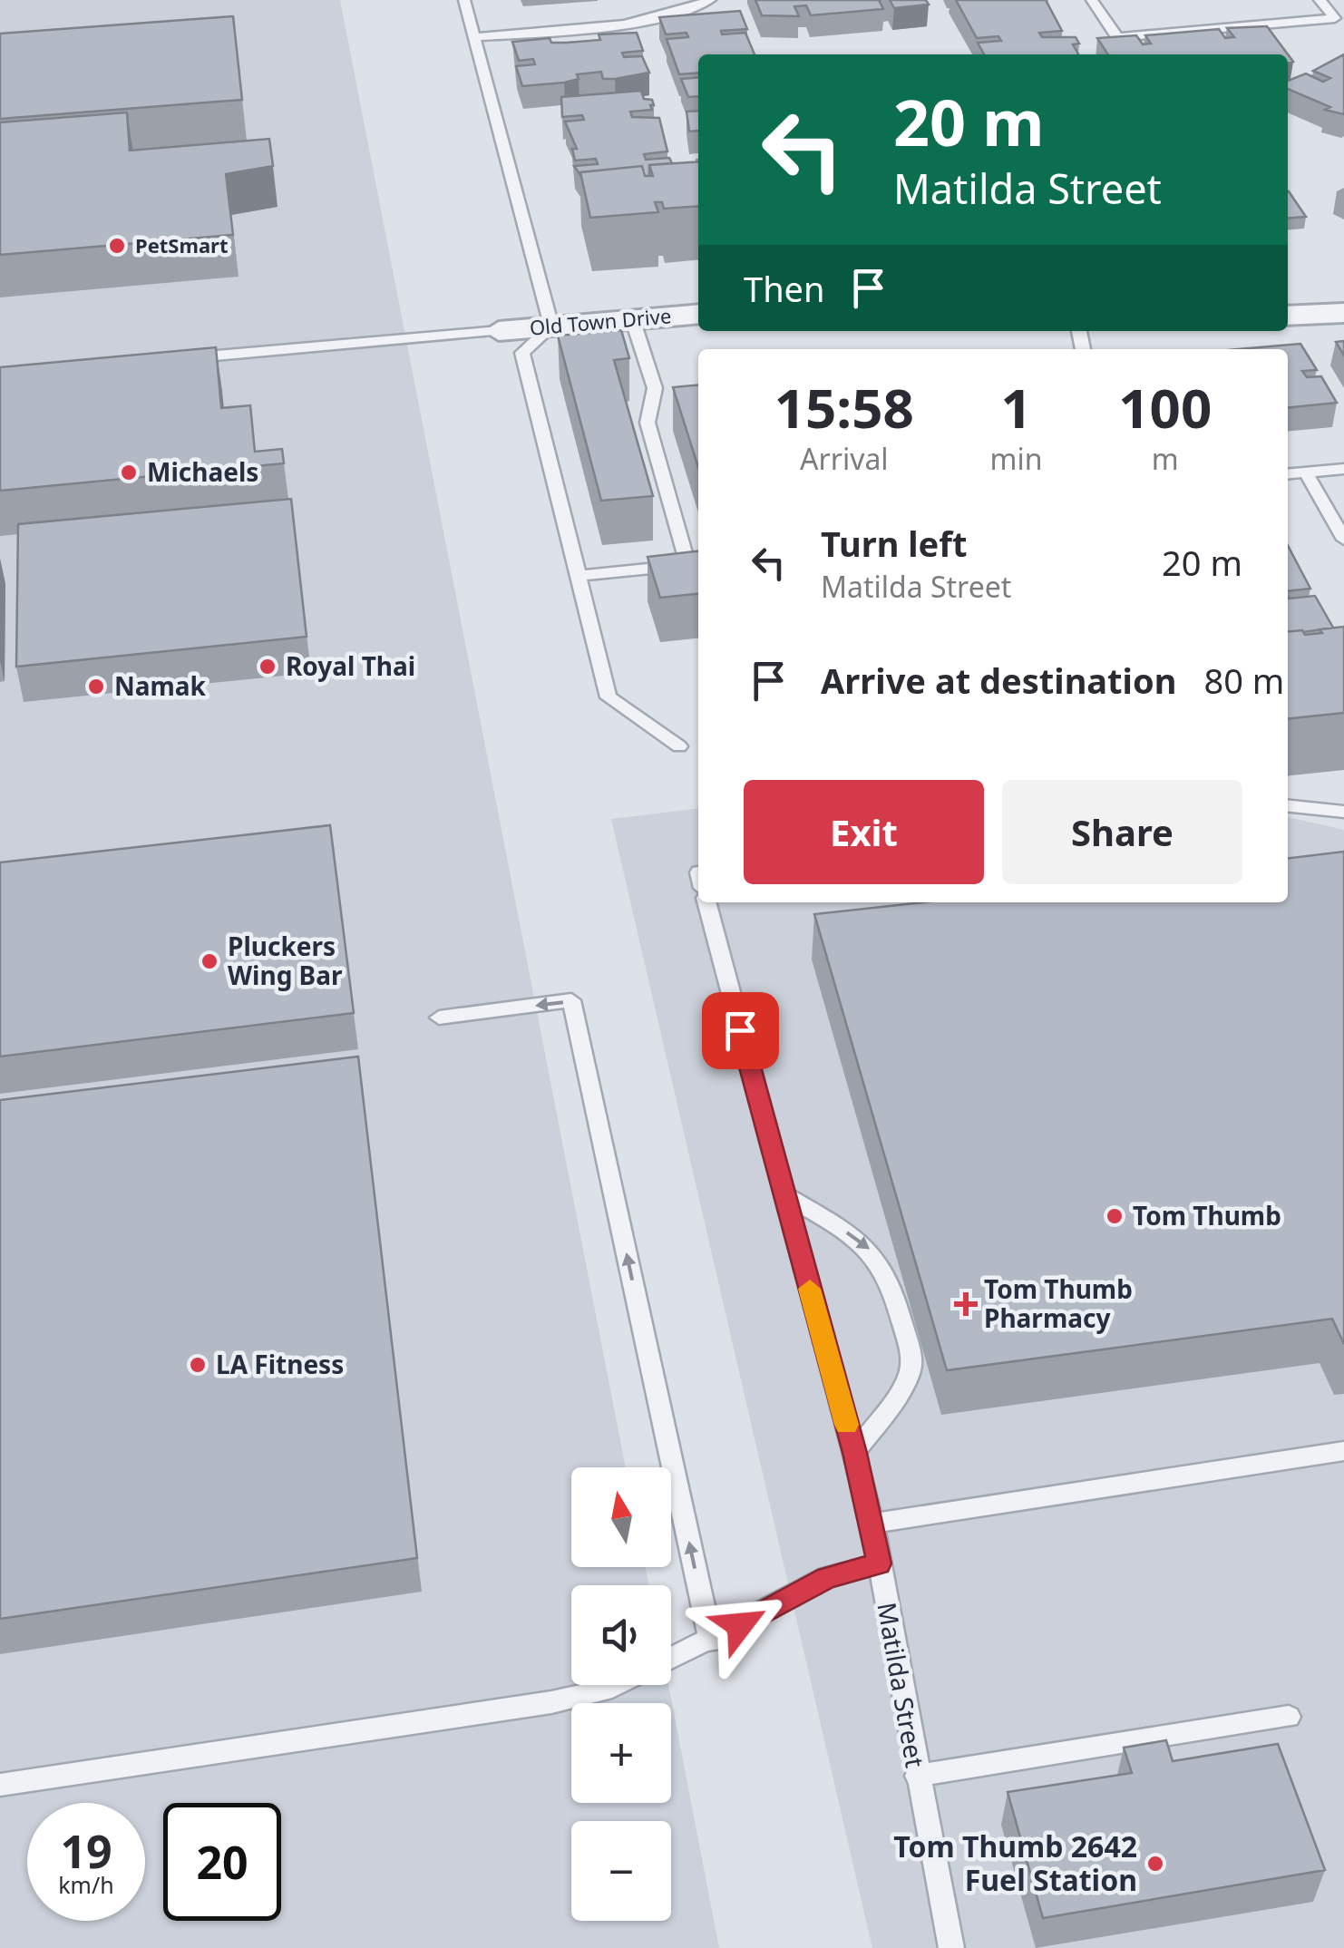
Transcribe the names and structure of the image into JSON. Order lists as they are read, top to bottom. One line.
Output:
{"streets":{"street":["Old Town Drive"],"lane":["Matilda Street"]},"places":{"other":["PetSmart","Michaels","Royal Thai","Namak","Pluckers Wing Bar","Tom Thumb","LA Fitness","Tom Thumb 2642 Fuel Station"],"health":["Tom Thumb Pharmacy"]},"north":"top","page":{"turn":["20 m","Matilda Street"],"then":"Then","eta":["15:58","Arrival","1","min","100","m"],"list":[{"name":"Turn left","note":"Matilda Street","value":"20 m"},{"name":"Arrive at destination","value":"80 m"}],"buttons":["Exit","Share"],"map_buttons":["+","−"],"speed":"19 km/h","limit":"20"}}
